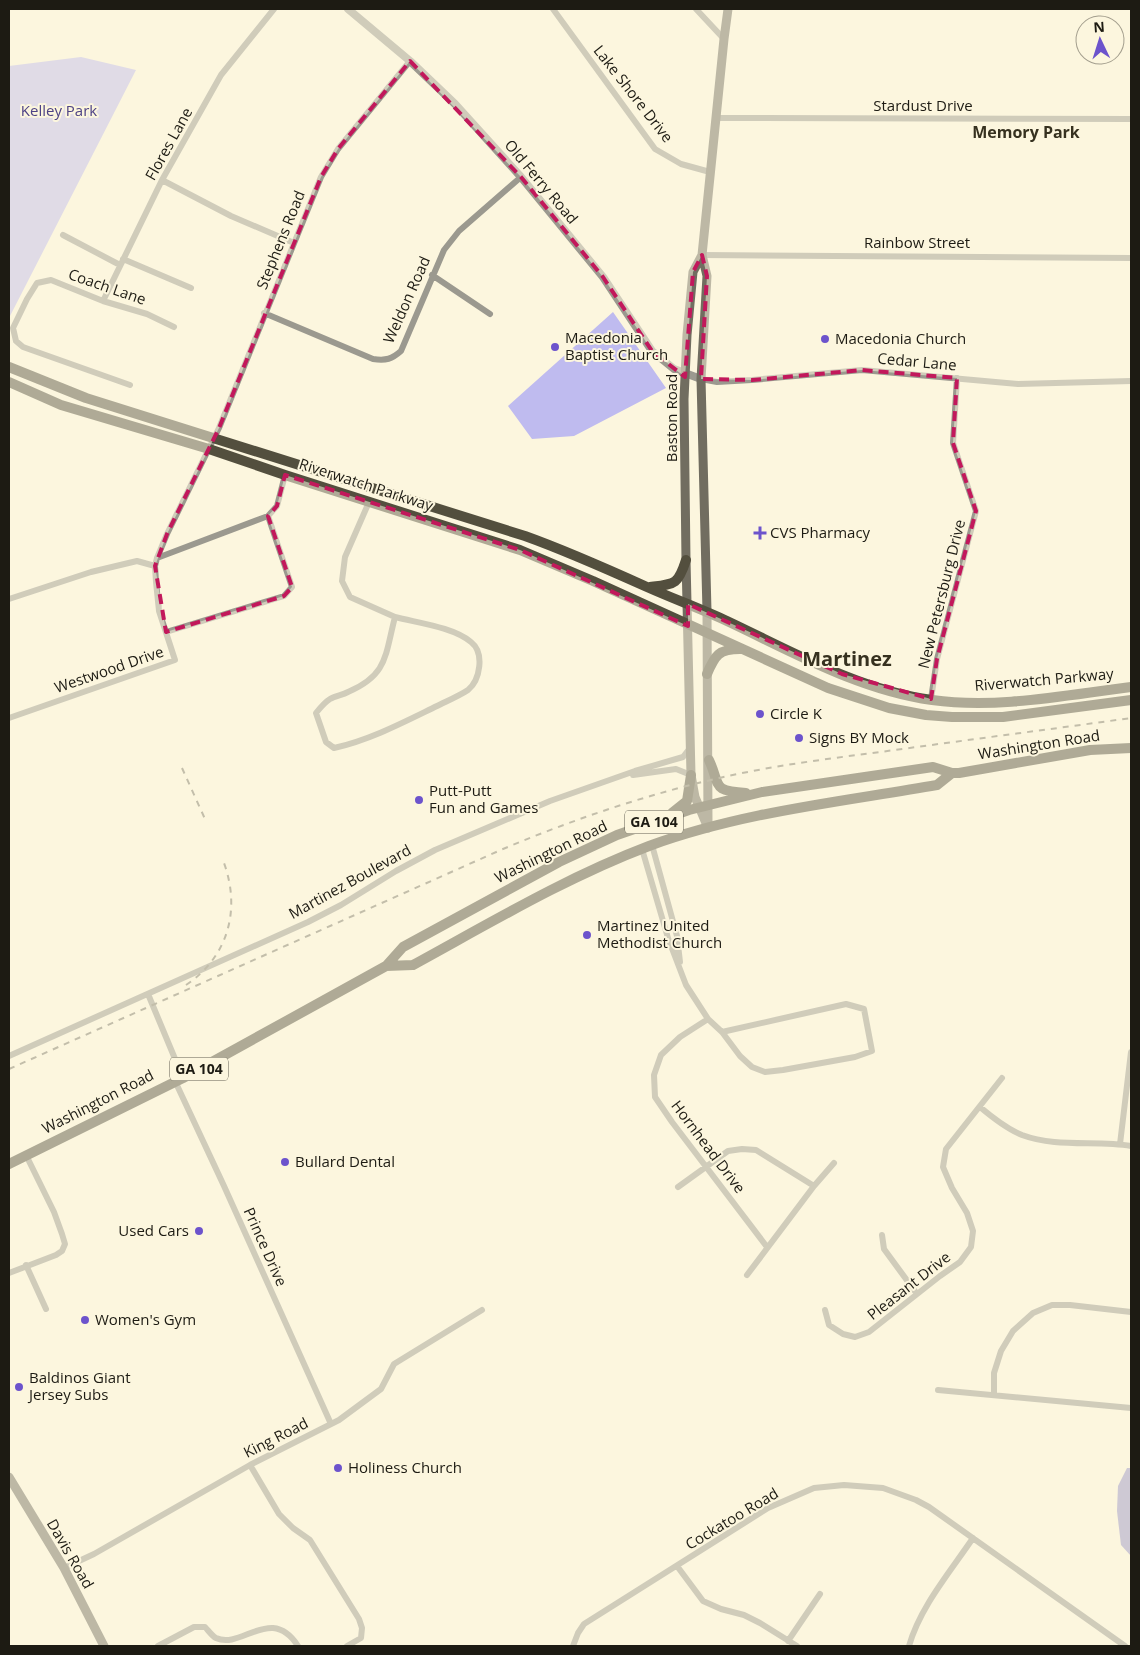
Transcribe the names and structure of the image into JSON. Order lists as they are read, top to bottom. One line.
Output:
{"streets":{"main road":["Baston Road","Riverwatch Parkway","Washington Road","GA 104","Davis Road"],"street":["Lake Shore Drive","Stardust Drive","Flores Lane","Old Ferry Road","Stephens Road","Rainbow Street","Coach Lane","Weldon Road","Cedar Lane","New Petersburg Drive","Westwood Drive","Martinez Boulevard","Hornhead Drive","Prince Drive","Pleasant Drive","King Road","Cockatoo Road"]},"crossings":[["Lake Shore Drive","Baston Road"],["Stardust Drive","Baston Road"],["Flores Lane","Coach Lane"],["Old Ferry Road","Stephens Road"],["Old Ferry Road","Weldon Road"],["Old Ferry Road","Cedar Lane"],["Old Ferry Road","Baston Road"],["Stephens Road","Weldon Road"],["Stephens Road","Riverwatch Parkway"],["Stephens Road","Westwood Drive"],["Rainbow Street","Baston Road"],["Cedar Lane","New Petersburg Drive"],["Baston Road","Riverwatch Parkway"],["Baston Road","Washington Road"],["Baston Road","Martinez Boulevard"],["Riverwatch Parkway","New Petersburg Drive"],["Riverwatch Parkway","Westwood Drive"],["Washington Road","Prince Drive"],["Martinez Boulevard","Prince Drive"],["Prince Drive","King Road"],["King Road","Davis Road"]],"districts":["Memory Park","Martinez"],"parks":["Kelley Park"],"places":{"other":["Macedonia Church","Macedonia Baptist Church","Circle K","Signs BY Mock","Putt-Putt Fun and Games","Martinez United Methodist Church","Bullard Dental","Used Cars","Women's Gym","Baldinos Giant Jersey Subs","Holiness Church"],"health":["CVS Pharmacy"]},"north":"top"}
